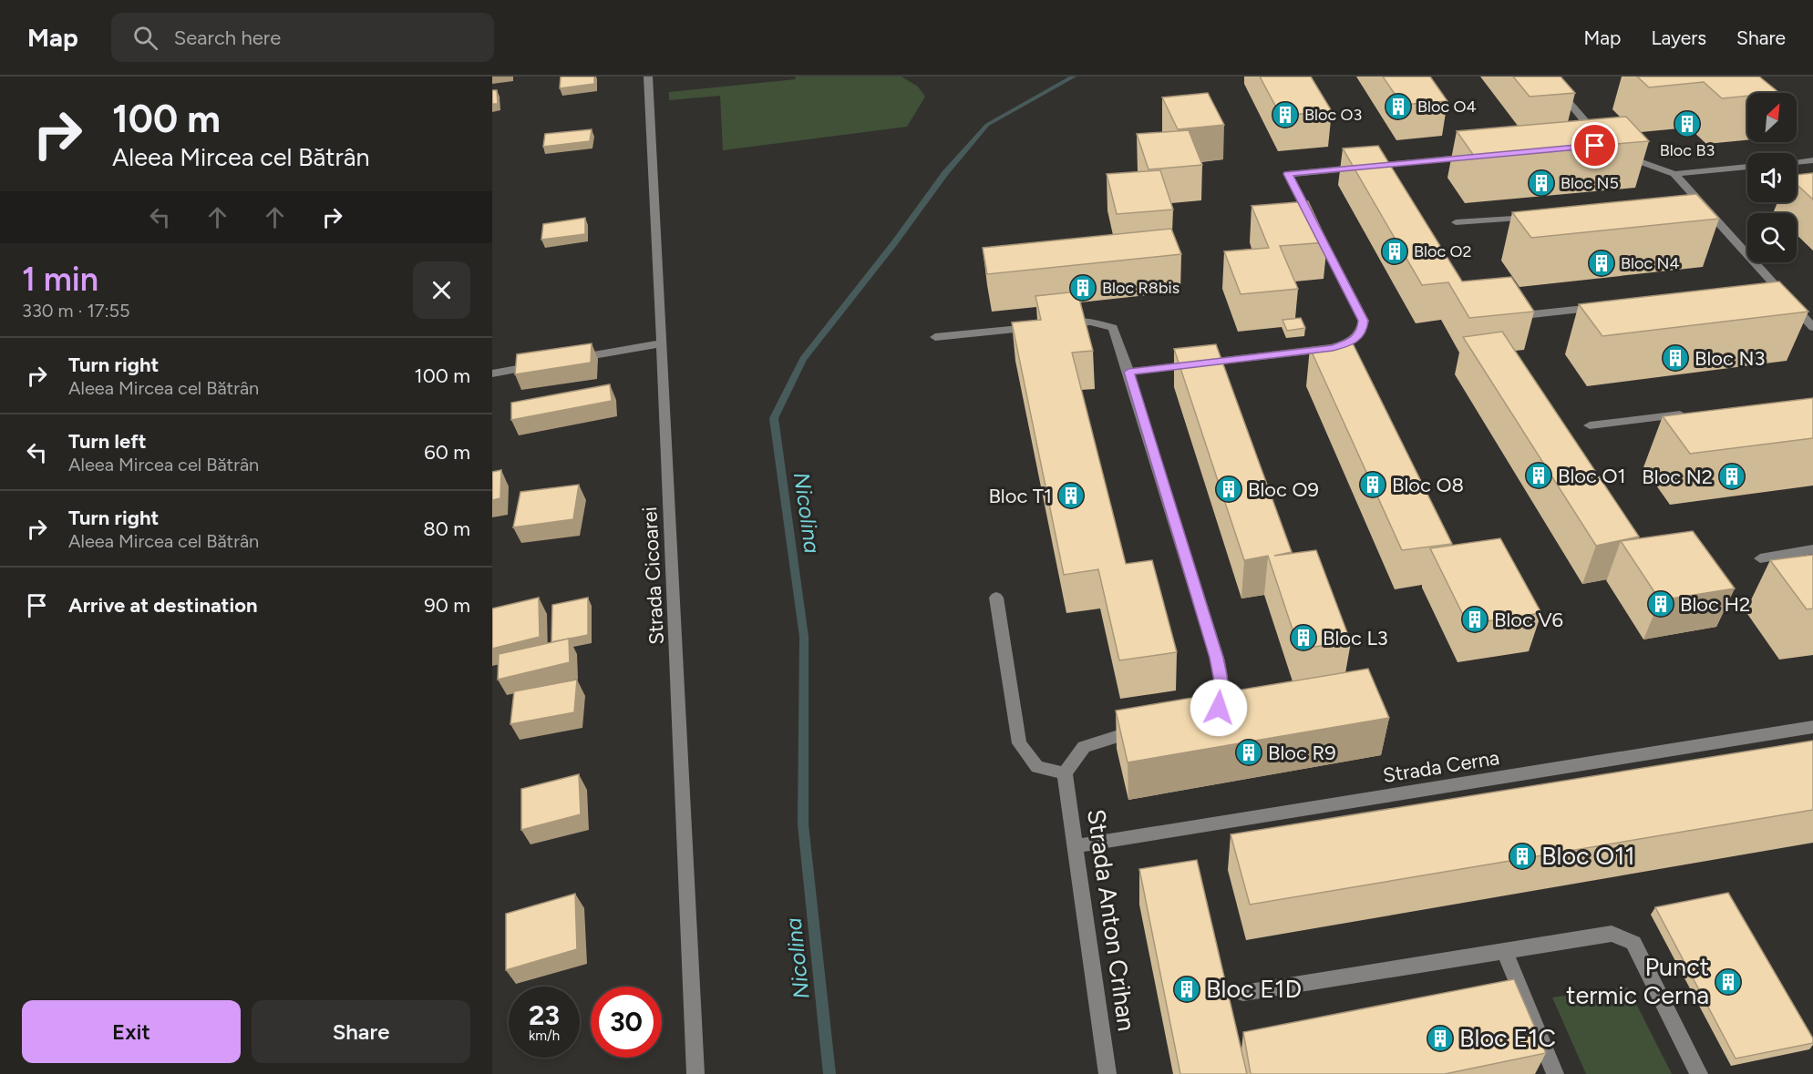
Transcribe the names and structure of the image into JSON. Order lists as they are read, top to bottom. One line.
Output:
{"streets":{"street":["Strada Cicoarei","Strada Cerna","Strada Anton Crihan"]},"crossings":[["Strada Cerna","Strada Anton Crihan"]],"water":["Nicolina"],"places":{"building":["Bloc O4","Bloc O3","Bloc B3","Bloc N5","Bloc O2","Bloc N4","Bloc R8bis","Bloc N3","Bloc O1","Bloc N2","Bloc O8","Bloc O9","Bloc T1","Bloc H2","Bloc V6","Bloc L3","Bloc R9","Bloc O11","Punct termic Cerna","Bloc E1D","Bloc E1C"]},"north":"top right","page":{"header":"Map","search":"Search here","nav":["Map","Layers","Share"],"turn":["100 m","Aleea Mircea cel Bătrân"],"heading":["1 min","330 m · 17:55"],"list":[{"name":"Turn right","note":"Aleea Mircea cel Bătrân","value":"100 m"},{"name":"Turn left","note":"Aleea Mircea cel Bătrân","value":"60 m"},{"name":"Turn right","note":"Aleea Mircea cel Bătrân","value":"80 m"},{"name":"Arrive at destination","value":"90 m"}],"speed":"23 km/h","limit":"30","buttons":["Exit","Share"]}}
